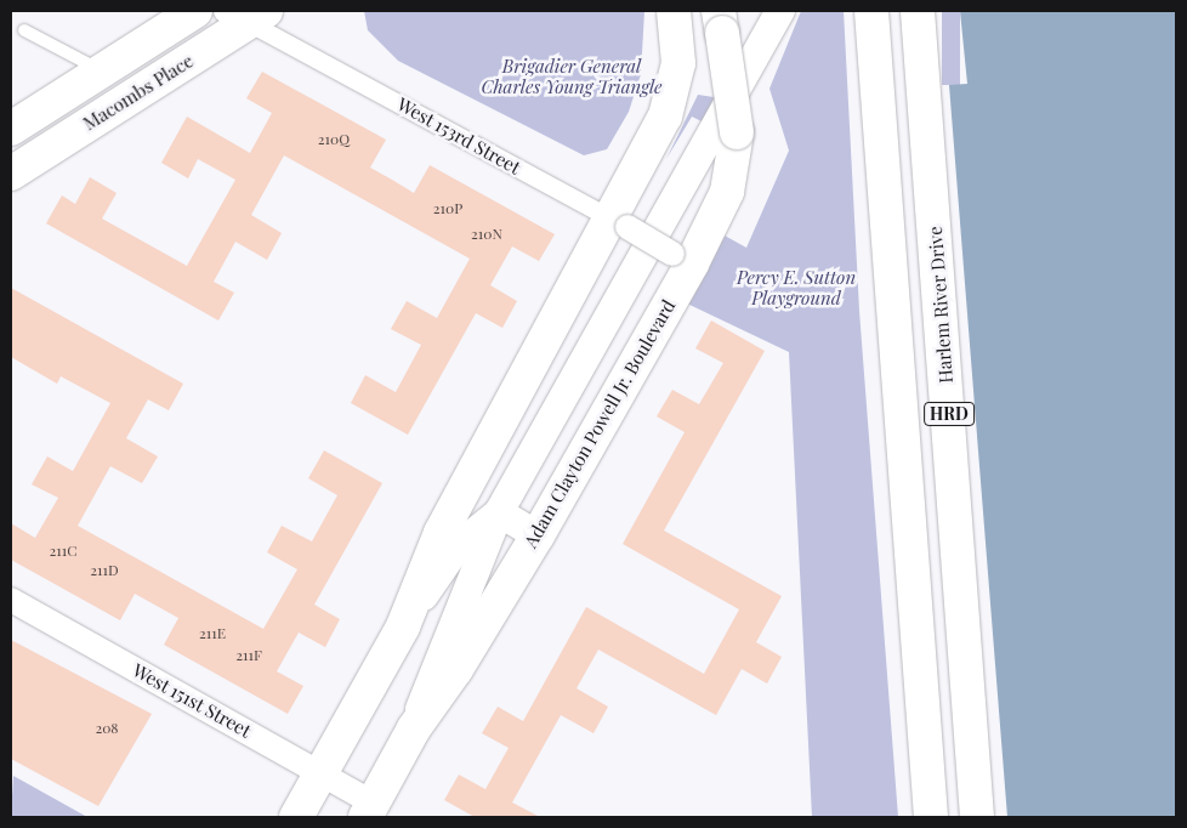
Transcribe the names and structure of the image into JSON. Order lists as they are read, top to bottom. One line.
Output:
{"streets":{"main road":["Macombs Place","Harlem River Drive","HRD","Adam Clayton Powell Jr. Boulevard"],"street":["West 153rd Street","West 151st Street"]},"crossings":[["Macombs Place","West 153rd Street"],["West 153rd Street","Adam Clayton Powell Jr. Boulevard"],["Adam Clayton Powell Jr. Boulevard","West 151st Street"]],"parks":["Brigadier General Charles Young Triangle","Percy E. Sutton Playground"],"house_numbers":["210Q","210P","210N","211C","211D","211E","211F","208"]}
